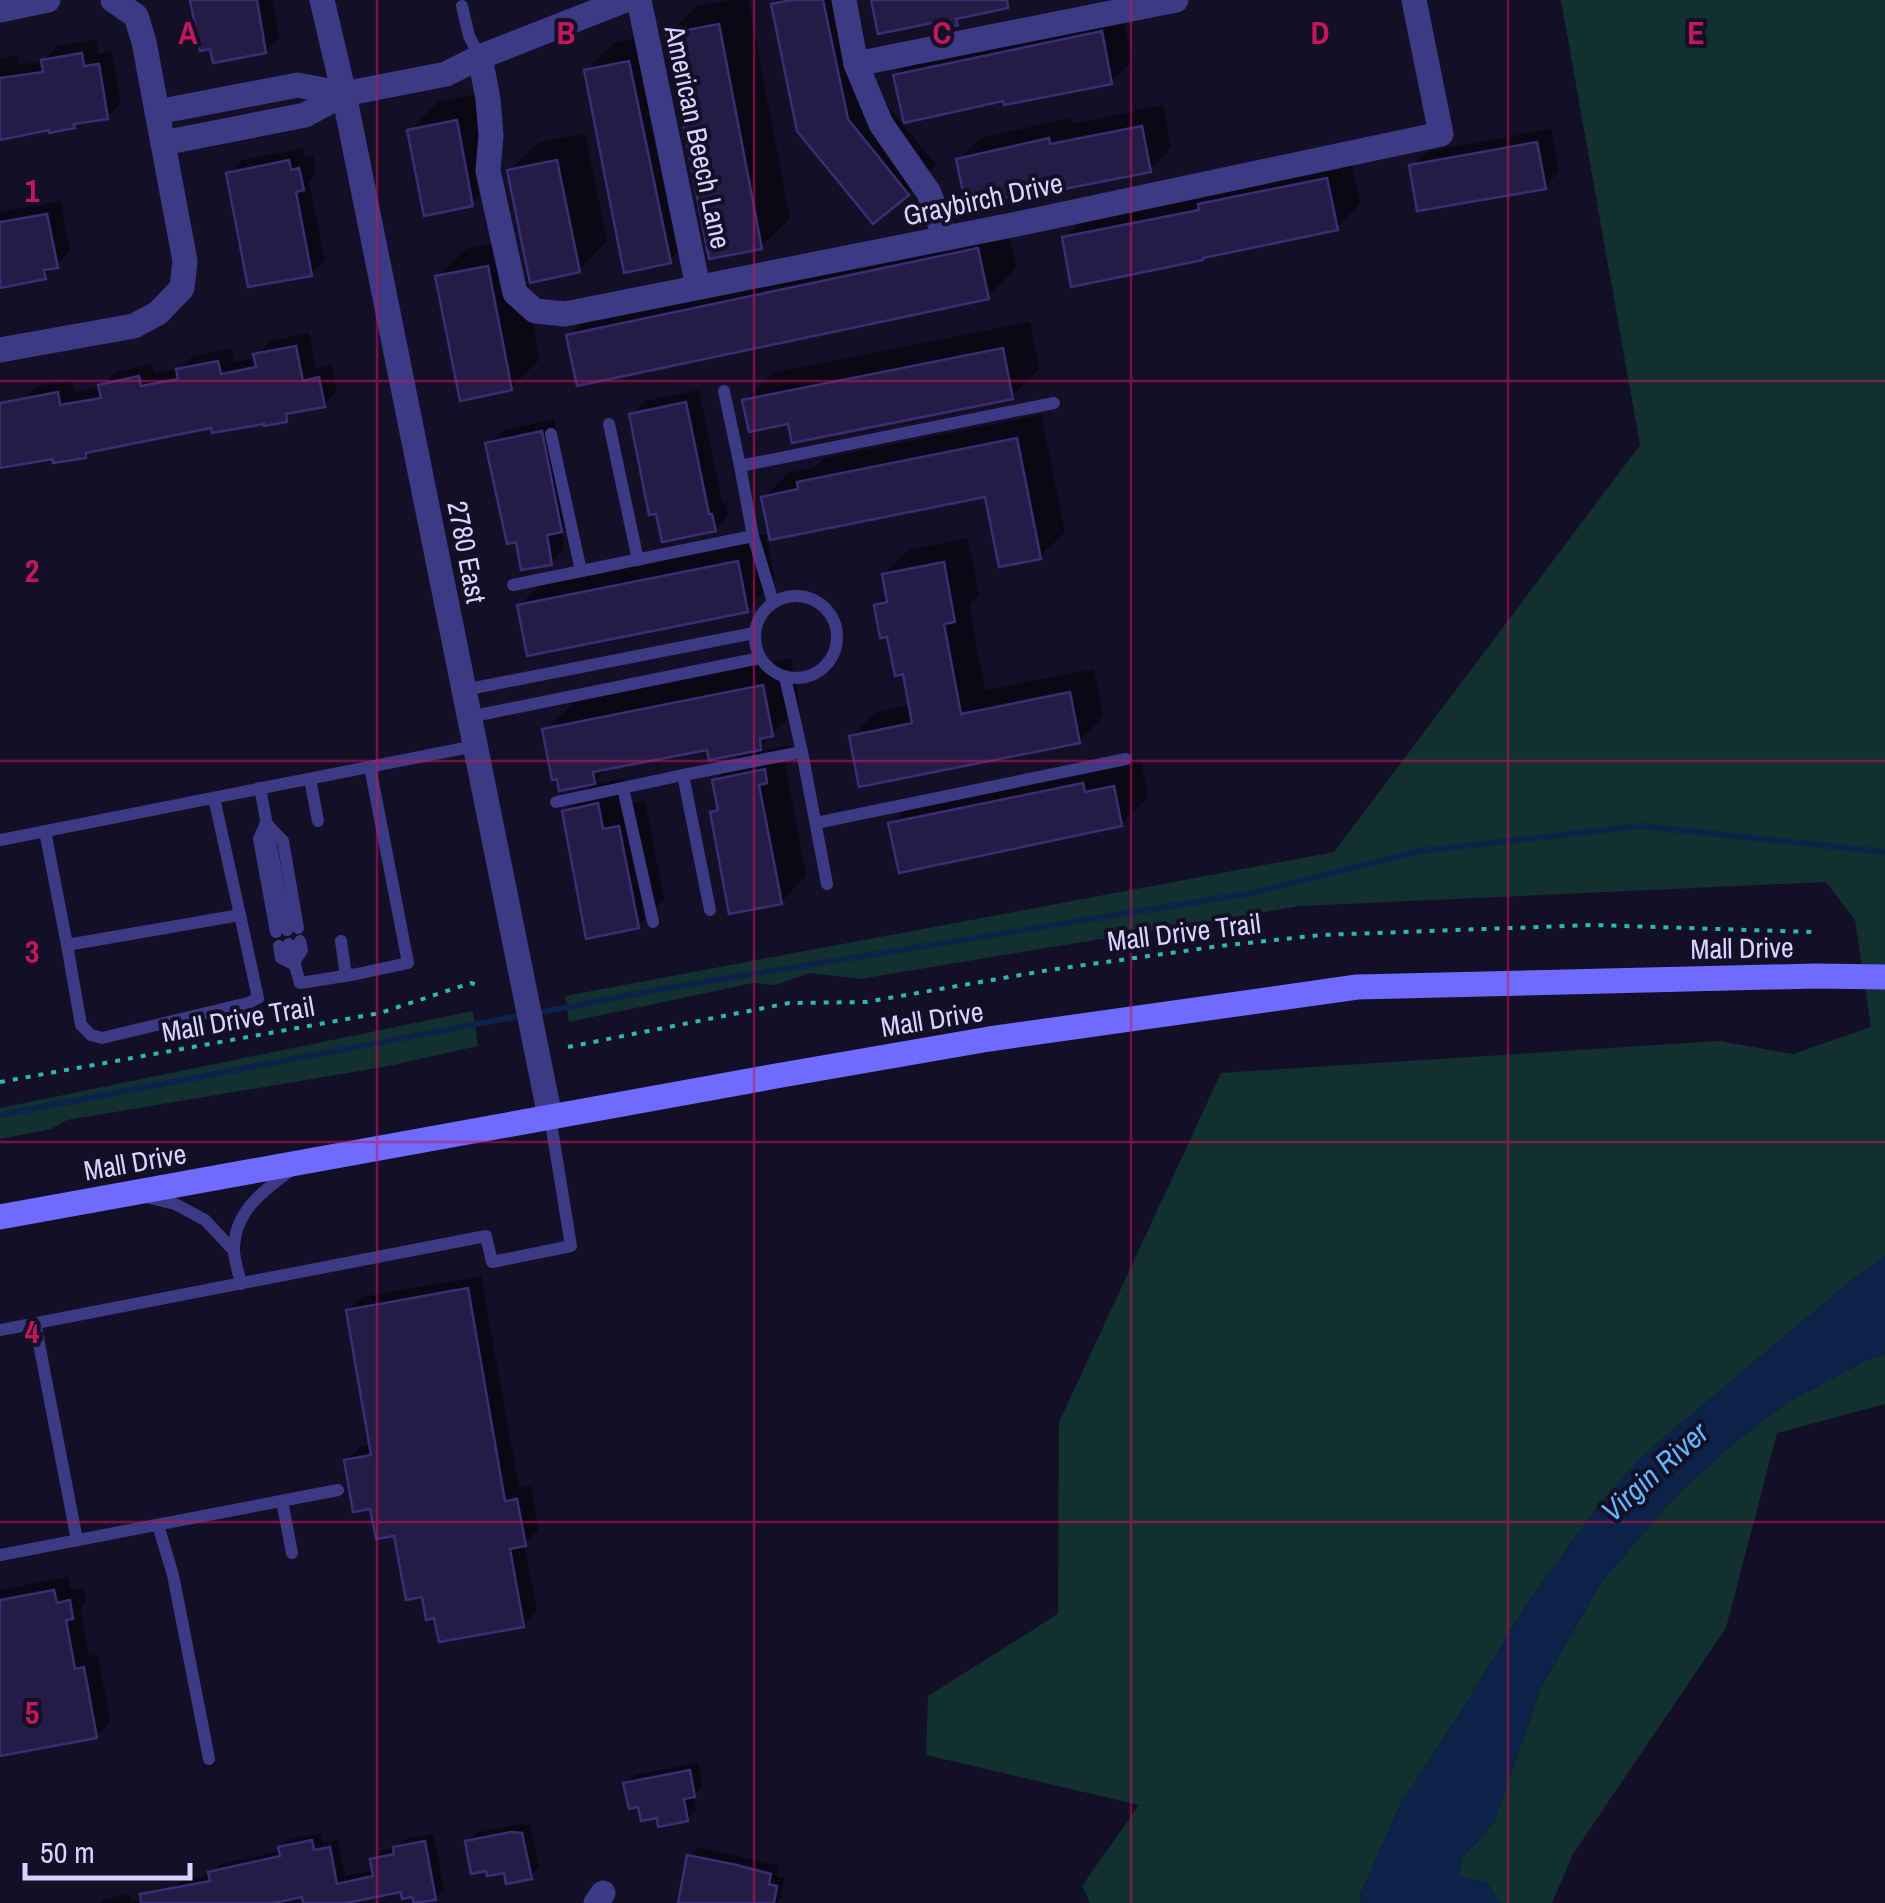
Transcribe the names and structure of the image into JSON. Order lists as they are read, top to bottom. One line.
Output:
{"streets":{"main road":["Mall Drive"],"street":["American Beech Lane","Graybirch Drive","2780 East"],"path":["Mall Drive Trail"]},"crossings":[["American Beech Lane","Graybirch Drive"],["2780 East","Mall Drive"]],"water":["Virgin River"],"scale_bar":"50 m","grid":{"columns":["A","B","C","D","E"],"rows":["1","2","3","4","5"]}}
